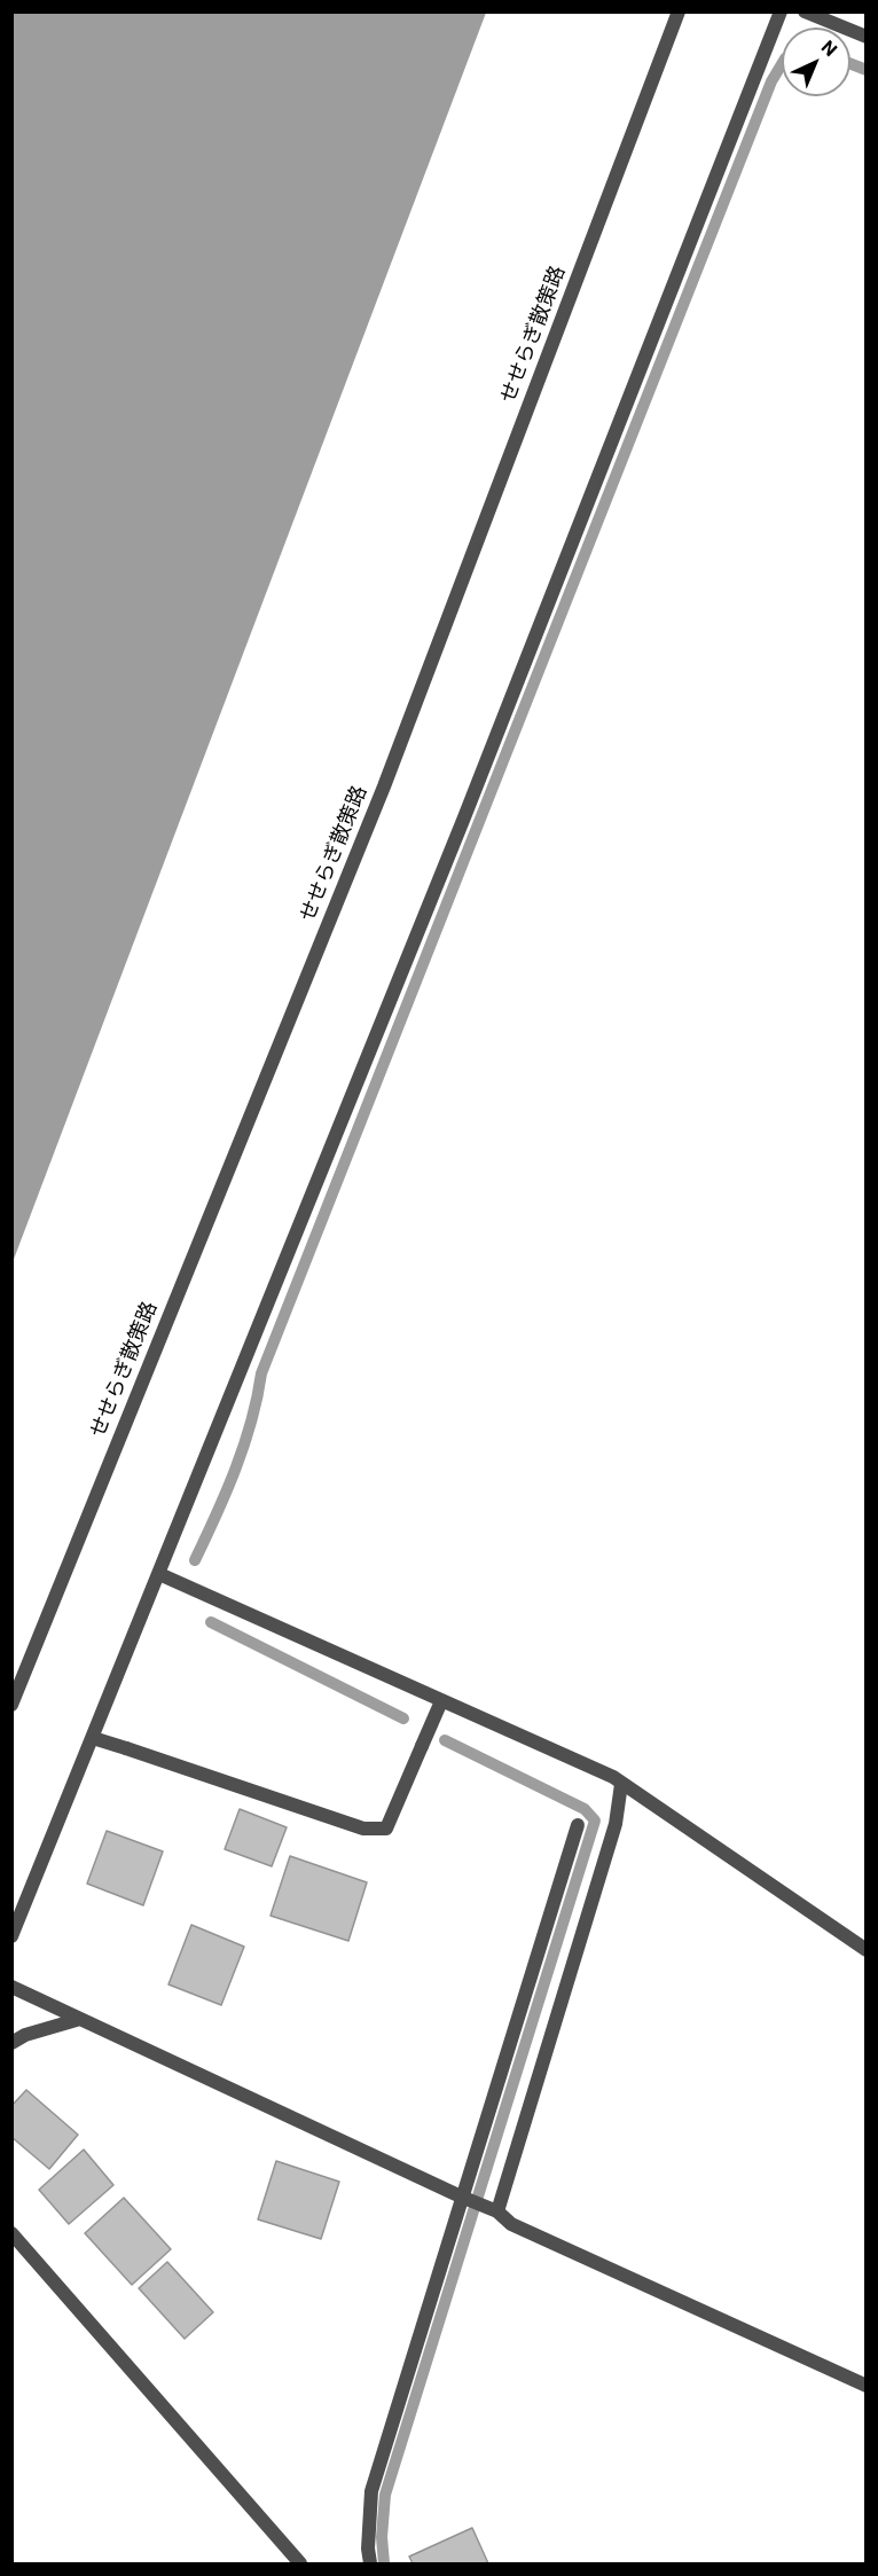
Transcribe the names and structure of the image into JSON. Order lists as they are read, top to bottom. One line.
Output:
{"streets":{"street":["せせらぎ散策路"]},"north":"top right"}
